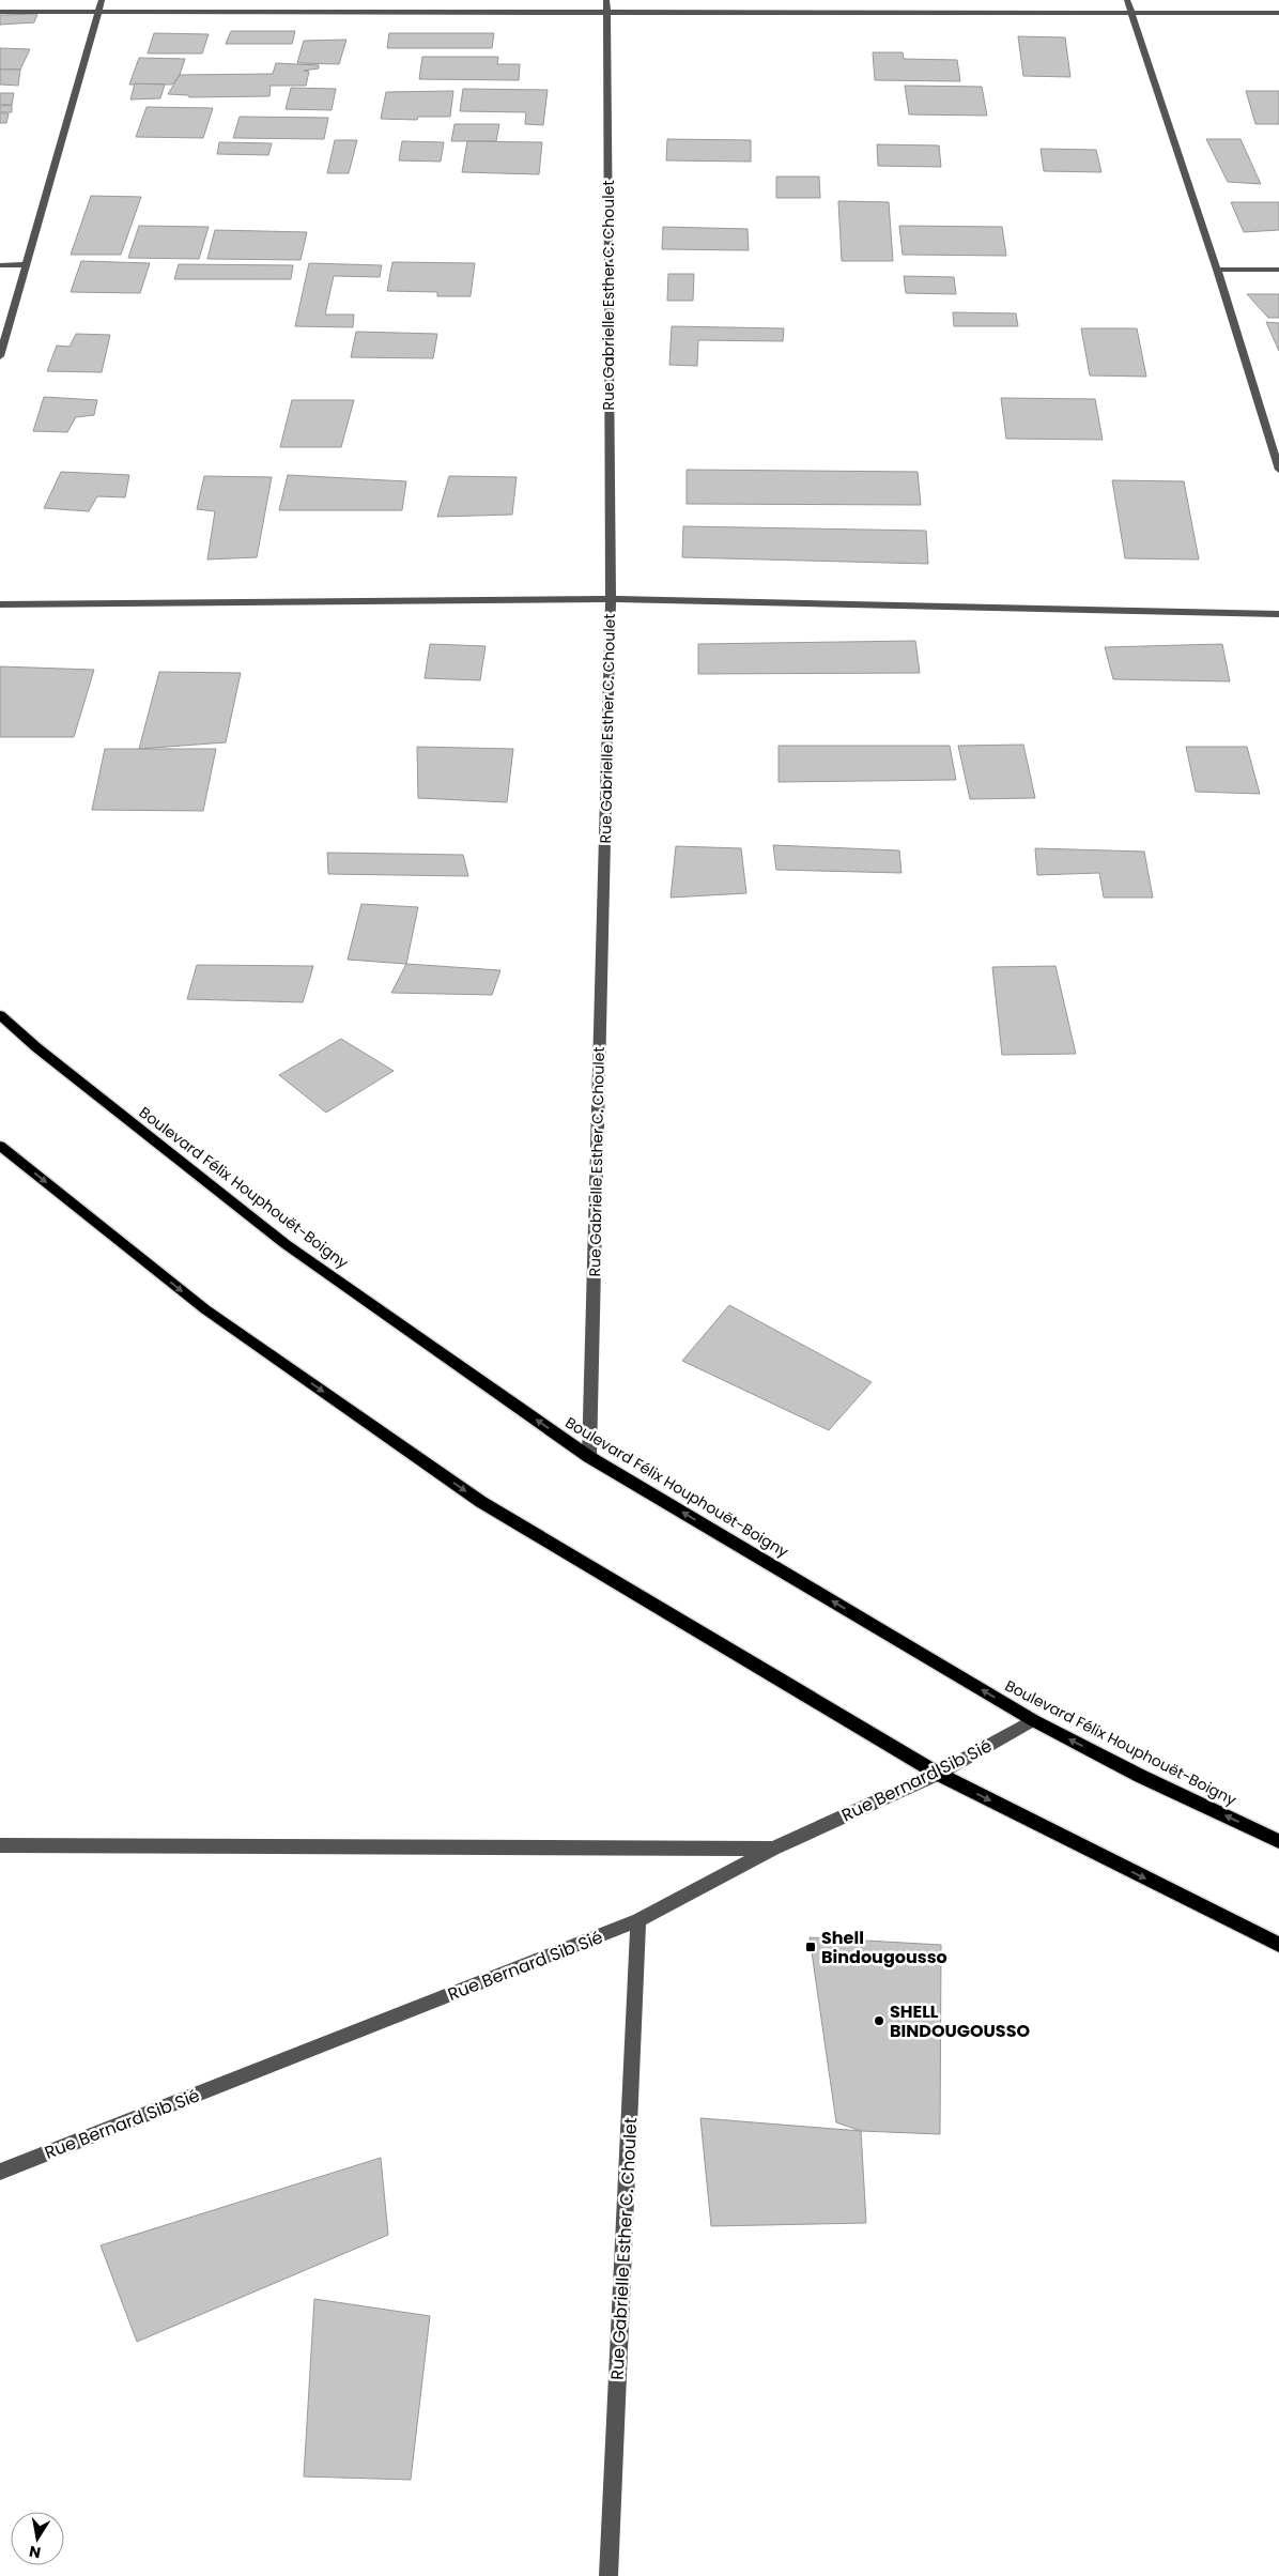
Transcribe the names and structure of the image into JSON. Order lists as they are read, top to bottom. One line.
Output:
{"streets":{"main road":["Boulevard Félix Houphouët-Boigny"],"street":["Rue Gabrielle Esther C. Choulet","Rue Bernard Sib Sié"]},"crossings":[["Rue Gabrielle Esther C. Choulet","Boulevard Félix Houphouët-Boigny"],["Rue Gabrielle Esther C. Choulet","Rue Bernard Sib Sié"],["Boulevard Félix Houphouët-Boigny","Rue Bernard Sib Sié"]],"places":{"transit":["Shell Bindougousso"],"other":["SHELL BINDOUGOUSSO"]},"north":"bottom"}
